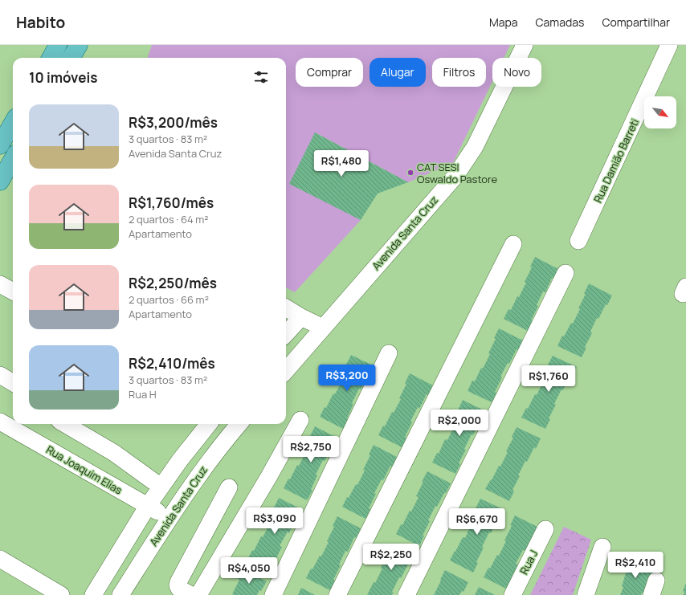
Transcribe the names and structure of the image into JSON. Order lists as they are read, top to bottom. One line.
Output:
{"streets":{"street":["Rua Damião Barreti","Avenida Santa Cruz","Rua Joaquim Elias","Rua J"]},"crossings":[["Avenida Santa Cruz","Rua Joaquim Elias"]],"places":["CAT SESI Oswaldo Pastore"],"north":"bottom right","page":{"header":"Habito","nav":["Mapa","Camadas","Compartilhar"],"chip":["Comprar","Alugar","Filtros","Novo"],"heading":"10 imóveis","list":[{"name":"R$3,200/mês","note":"3 quartos · 83 m² · Avenida Santa Cruz"},{"name":"R$1,760/mês","note":"2 quartos · 64 m² · Apartamento"},{"name":"R$2,250/mês","note":"2 quartos · 66 m² · Apartamento"},{"name":"R$2,410/mês","note":"3 quartos · 83 m² · Rua H"}],"price":["R$1,480","R$3,200","R$1,760","R$2,000","R$2,750","R$3,090","R$6,670","R$2,250","R$2,410","R$4,050"]}}
